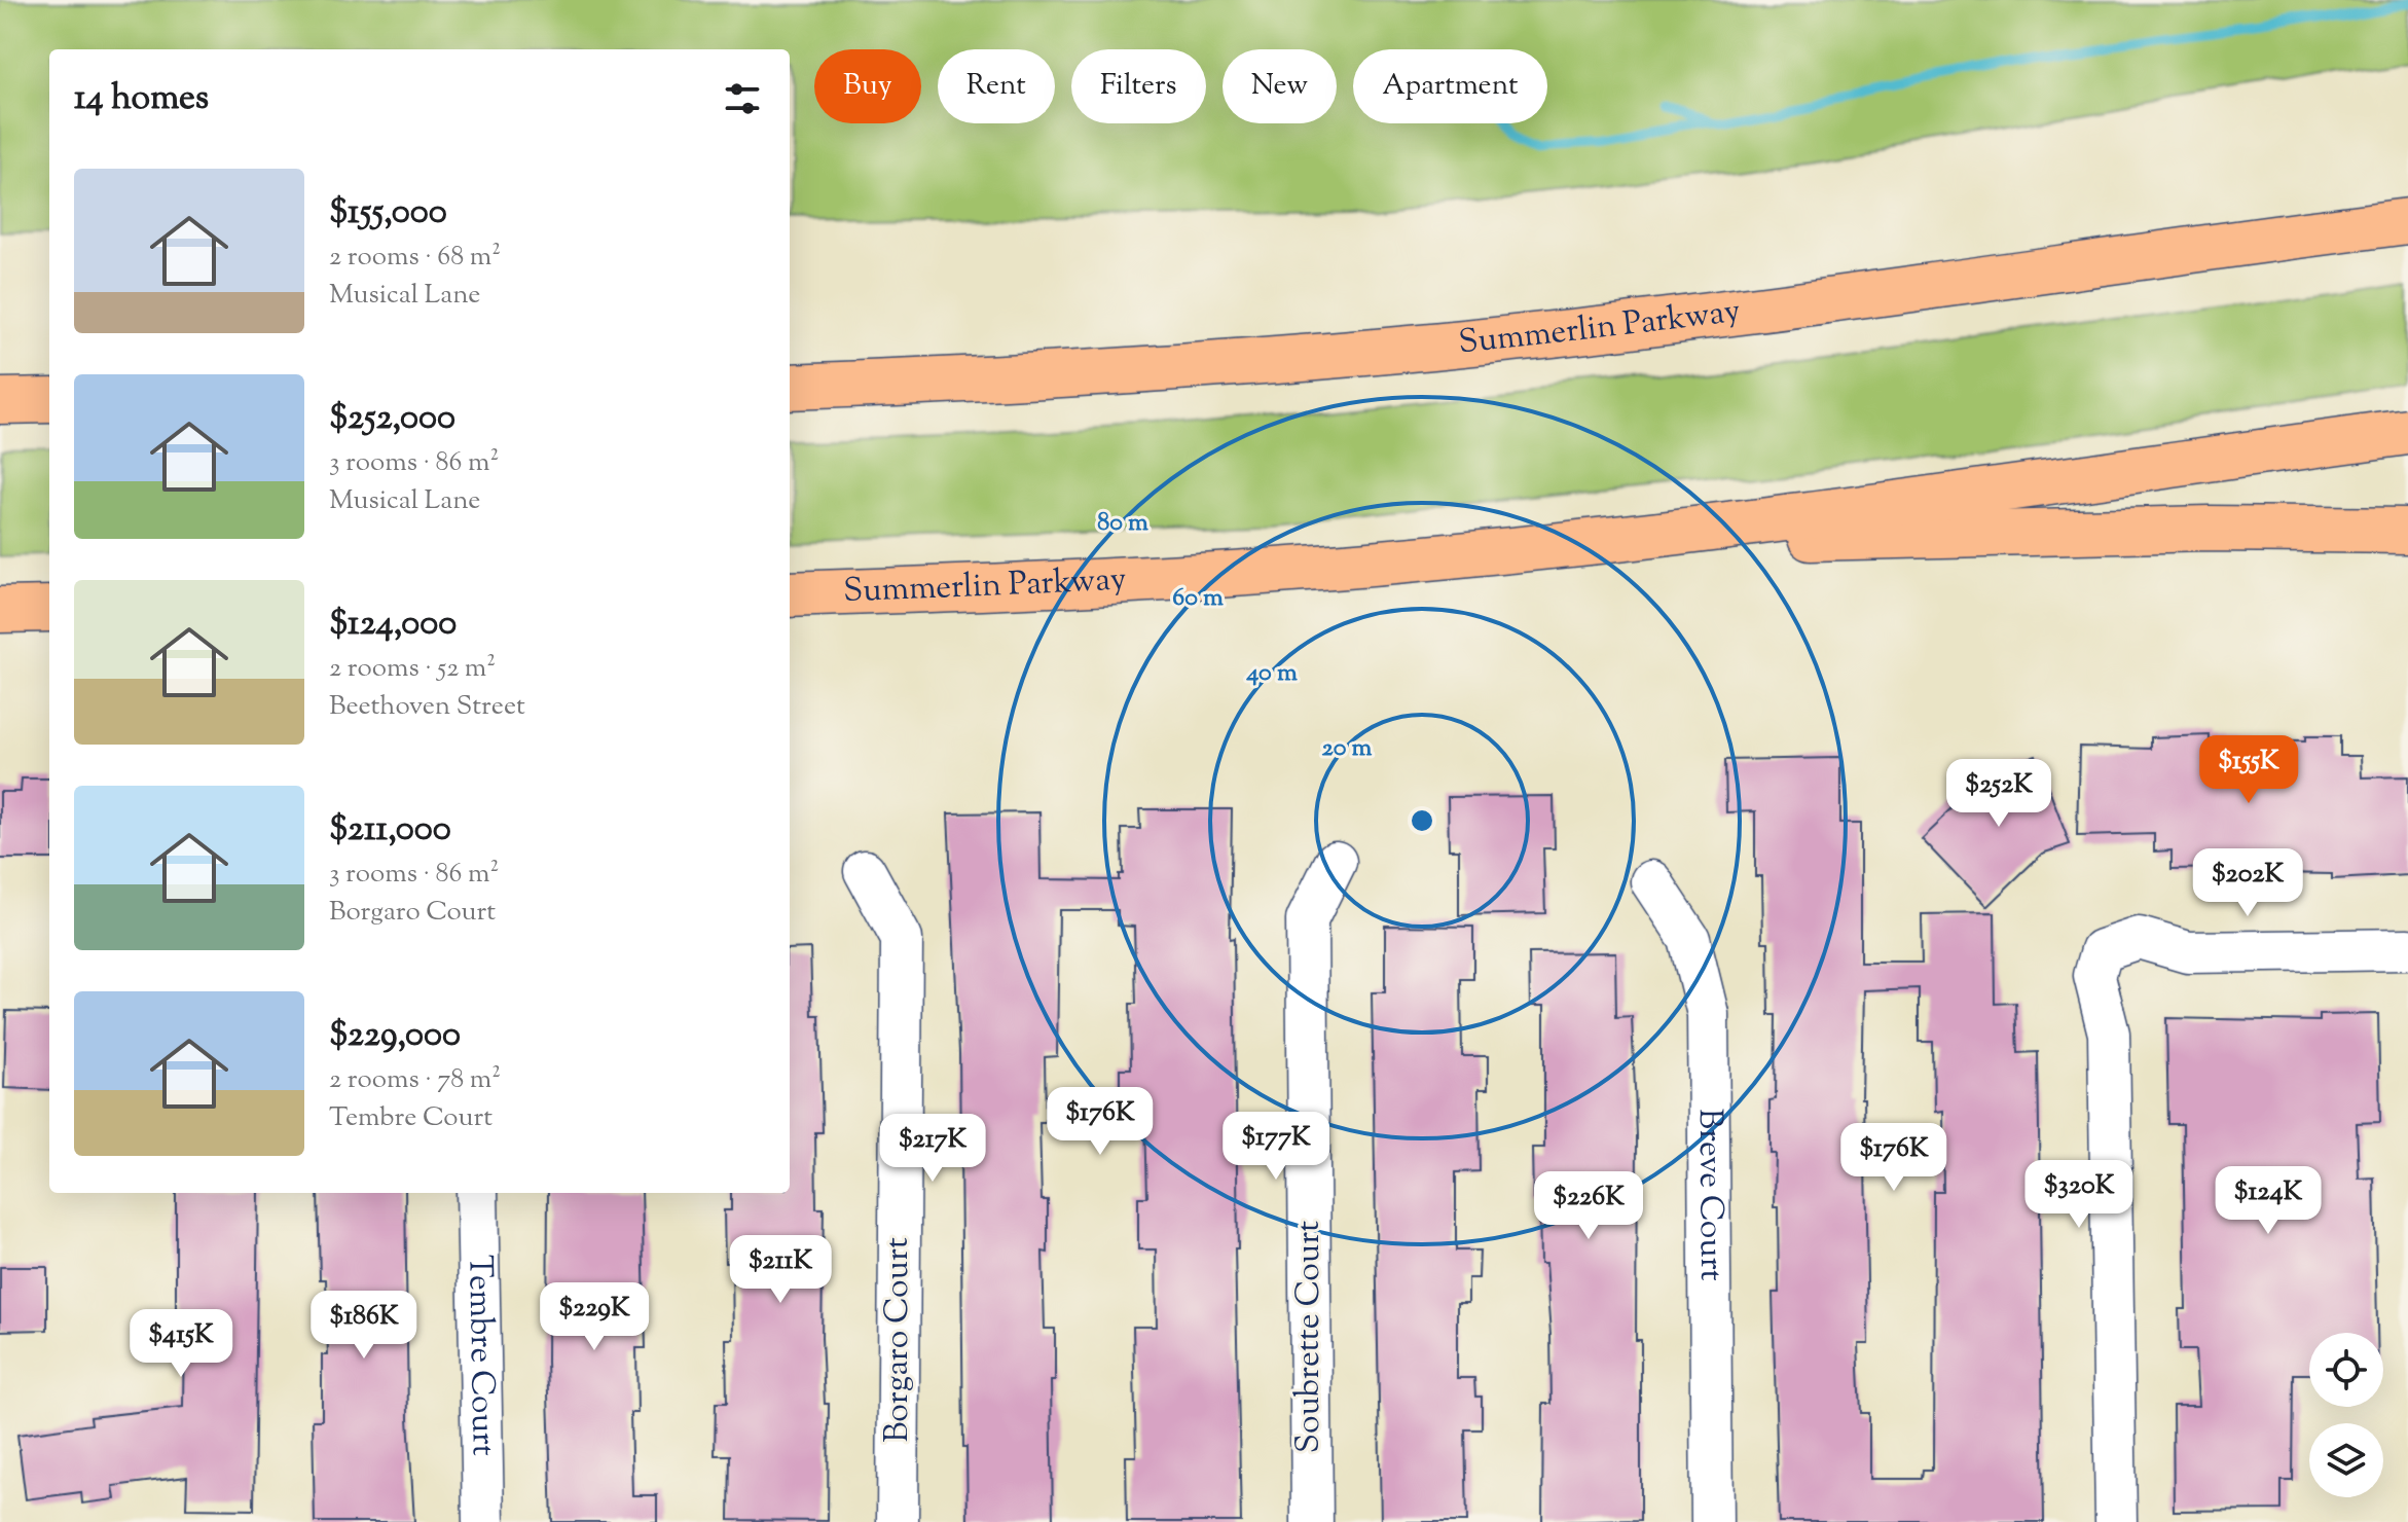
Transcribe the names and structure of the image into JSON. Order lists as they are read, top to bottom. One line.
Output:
{"streets":{"highway":["Summerlin Parkway"],"street":["Breve Court","Soubrette Court","Borgaro Court","Tembre Court"]},"page":{"chip":["Buy","Rent","Filters","New","Apartment"],"heading":"14 homes","list":[{"name":"$155,000","note":"2 rooms · 68 m² · Musical Lane"},{"name":"$252,000","note":"3 rooms · 86 m² · Musical Lane"},{"name":"$124,000","note":"2 rooms · 52 m² · Beethoven Street"},{"name":"$211,000","note":"3 rooms · 86 m² · Borgaro Court"},{"name":"$229,000","note":"2 rooms · 78 m² · Tembre Court"}],"price":["$155K","$252K","$202K","$176K","$177K","$217K","$176K","$320K","$124K","$226K","$211K","$229K","$186K","$415K"]},"rings":["80 m","60 m","40 m","20 m"]}
